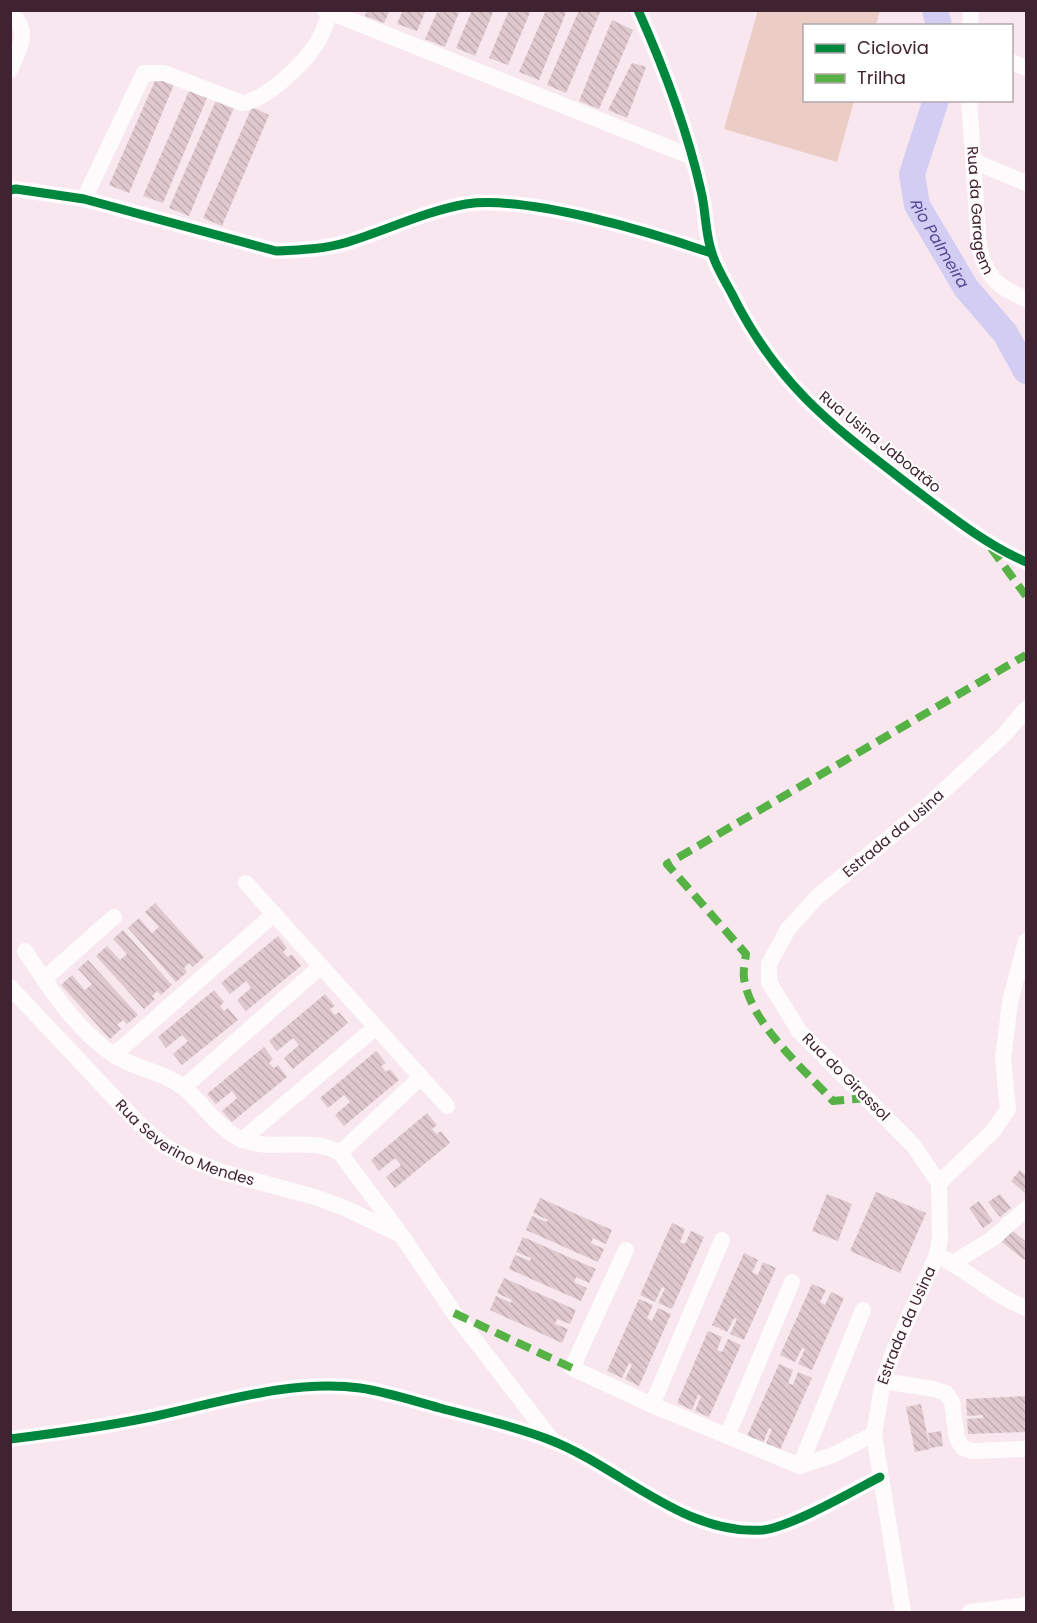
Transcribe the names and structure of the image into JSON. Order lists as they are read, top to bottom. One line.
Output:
{"streets":{"street":["Rua da Garagem","Rua Usina Jaboatão","Estrada da Usina","Rua do Girassol","Rua Severino Mendes"]},"crossings":[["Estrada da Usina","Rua do Girassol"]],"water":["Rio Palmeira"],"legend":["Ciclovia","Trilha"]}
